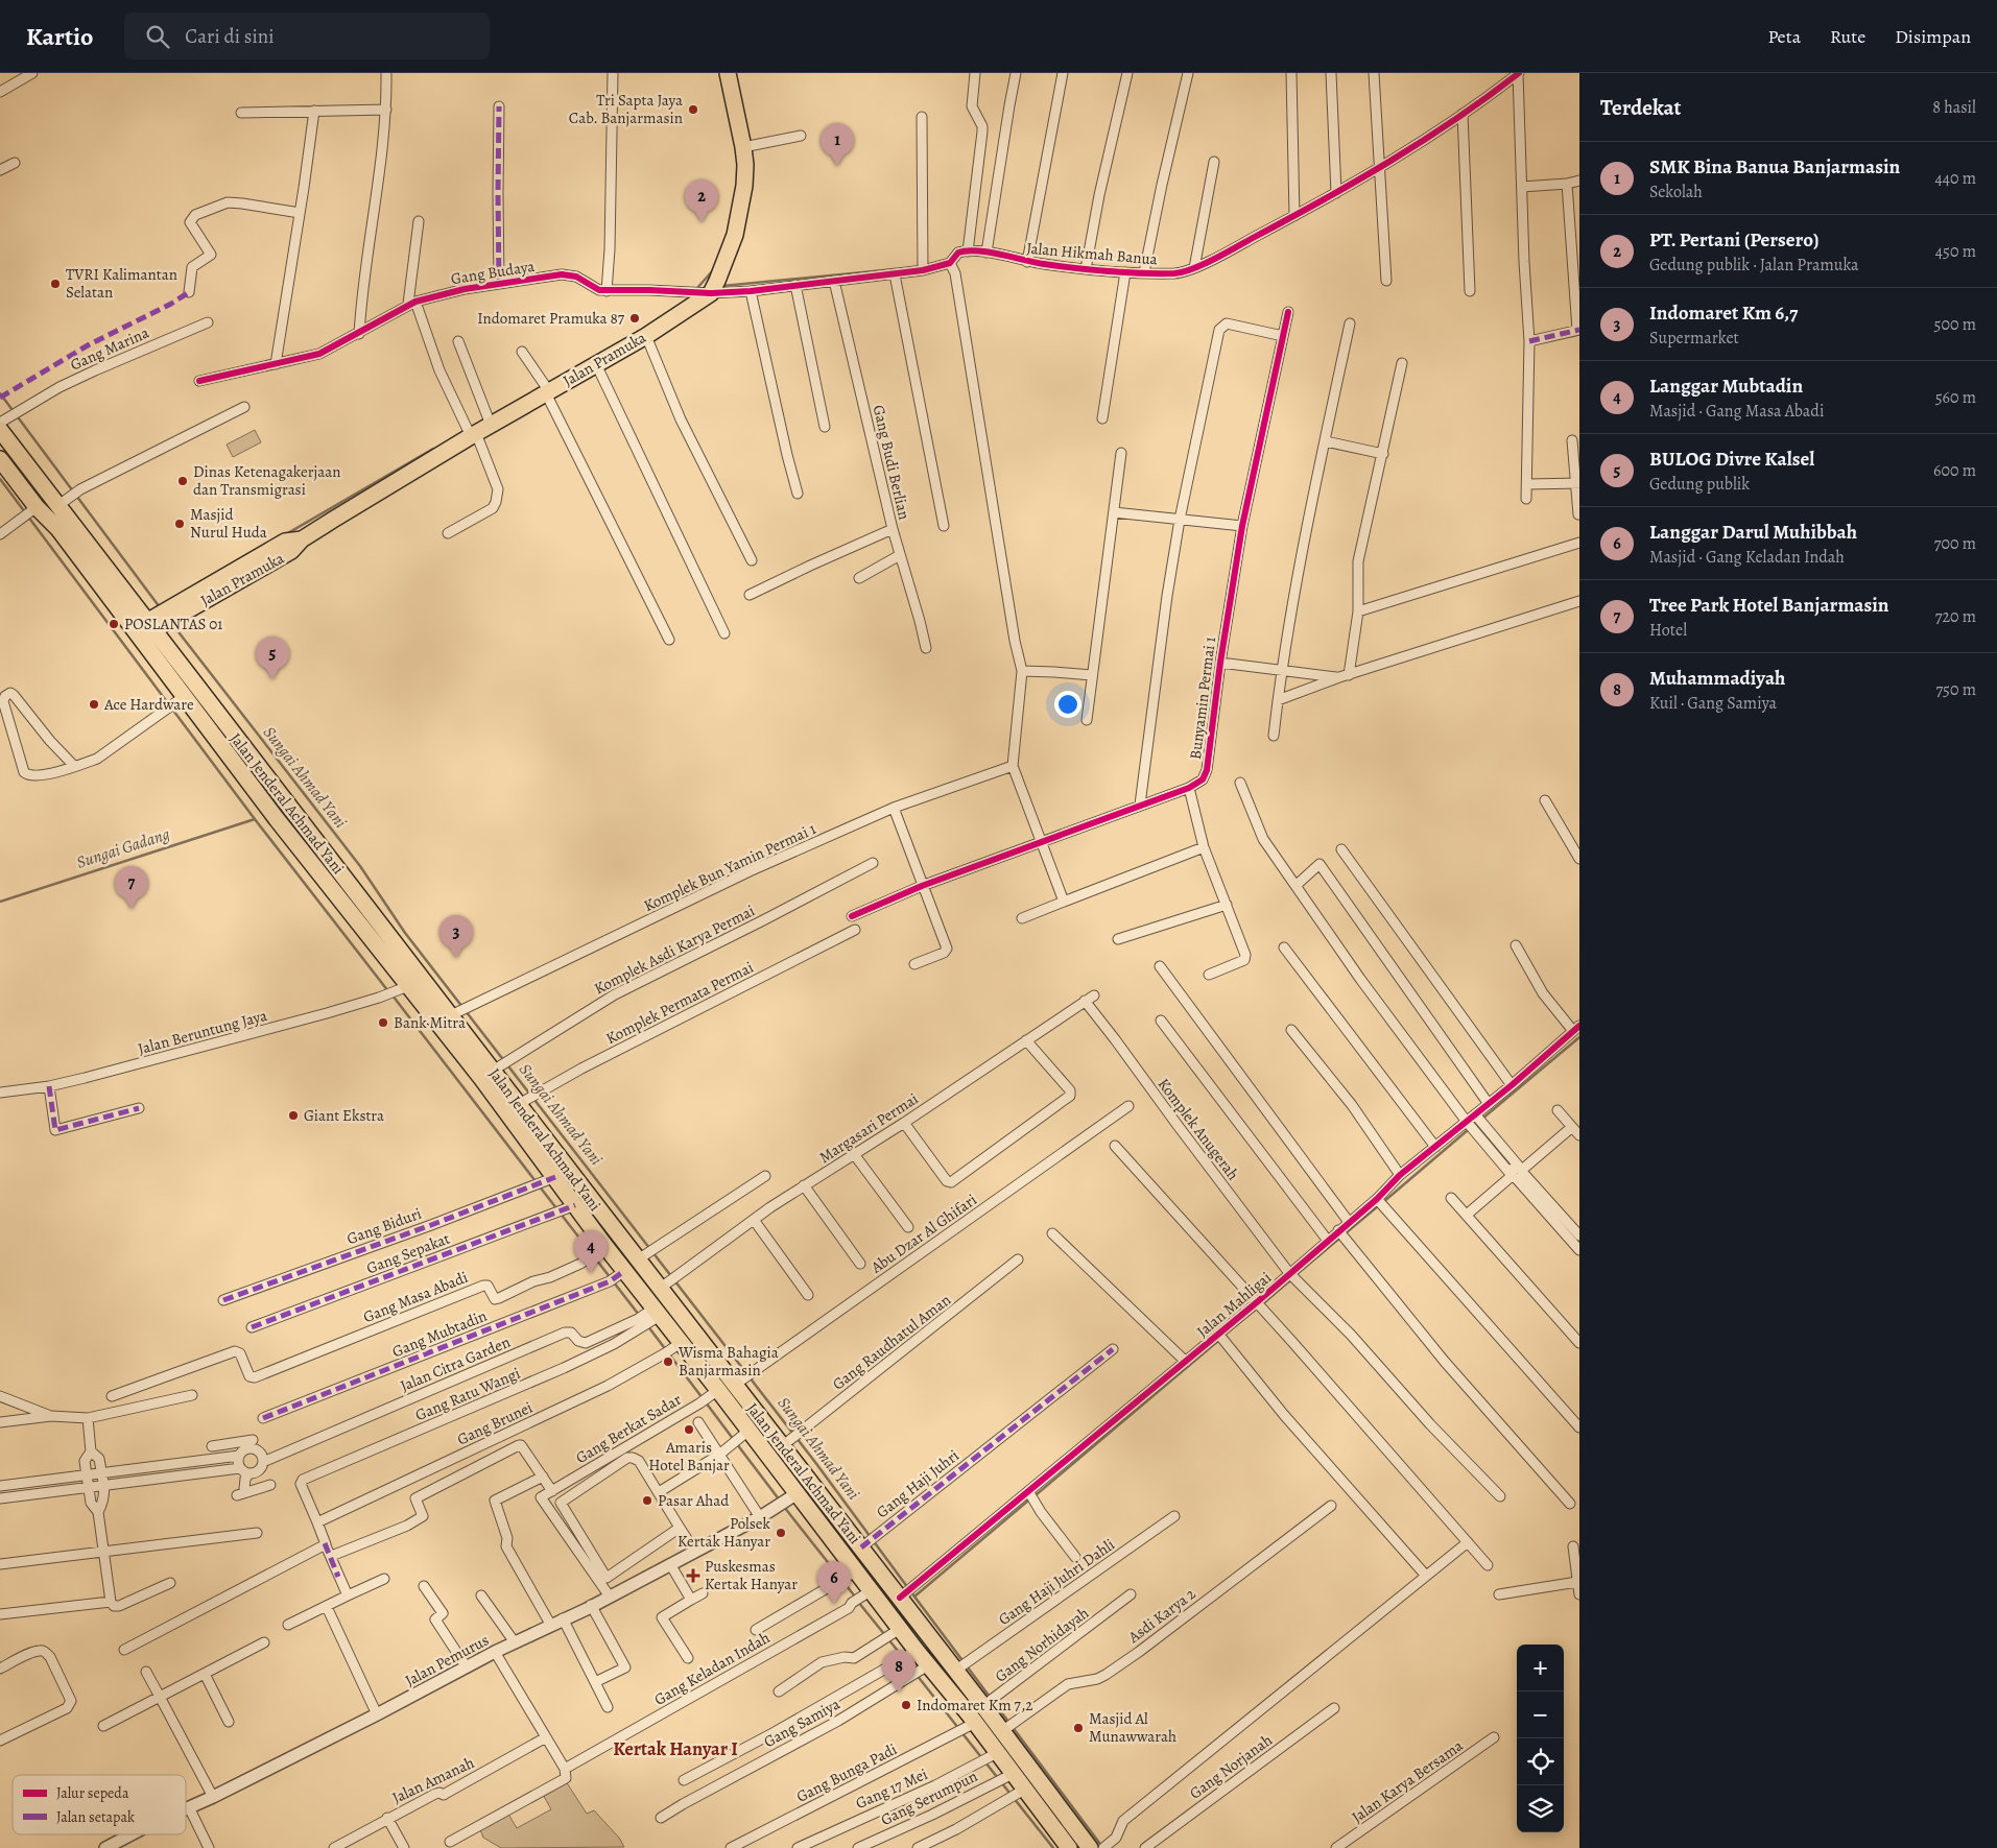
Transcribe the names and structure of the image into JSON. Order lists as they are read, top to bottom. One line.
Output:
{"streets":{"main road":["Jalan Pramuka","Jalan Jenderal Achmad Yani"],"street":["Jalan Hikmah Banua","Gang Budaya","Gang Marina","Gang Budi Berlian","Bunyamin Permai 1","Komplek Bun Yamin Permai 1","Komplek Asdi Karya Permai","Komplek Permata Permai","Jalan Beruntung Jaya","Margasari Permai","Komplek Anugerah","Gang Biduri","Abu Dzar Al Ghifari","Gang Sepakat","Gang Masa Abadi","Jalan Mahligai","Gang Mubtadin","Gang Raudhatul Aman","Jalan Citra Garden","Gang Ratu Wangi","Gang Brunei","Gang Berkat Sadar","Gang Haji Juhri","Gang Haji Juhri Dahli","Asdi Karya 2","Gang Norhidayah","Jalan Pemurus","Gang Keladan Indah","Gang Samiya","Gang Norjanah","Gang Bunga Padi","Jalan Amanah","Jalan Karya Bersama","Gang 17 Mei","Gang Serumpun"]},"crossings":[["Gang Budaya","Jalan Pramuka"],["Jalan Pramuka","Jalan Jenderal Achmad Yani"],["Jalan Jenderal Achmad Yani","Komplek Bun Yamin Permai 1"],["Jalan Jenderal Achmad Yani","Komplek Asdi Karya Permai"],["Jalan Jenderal Achmad Yani","Komplek Permata Permai"],["Jalan Jenderal Achmad Yani","Jalan Beruntung Jaya"],["Jalan Jenderal Achmad Yani","Margasari Permai"],["Jalan Jenderal Achmad Yani","Gang Biduri"],["Jalan Jenderal Achmad Yani","Abu Dzar Al Ghifari"],["Jalan Jenderal Achmad Yani","Gang Sepakat"],["Jalan Jenderal Achmad Yani","Gang Masa Abadi"],["Jalan Jenderal Achmad Yani","Jalan Mahligai"],["Jalan Jenderal Achmad Yani","Gang Mubtadin"],["Jalan Jenderal Achmad Yani","Gang Raudhatul Aman"],["Jalan Jenderal Achmad Yani","Jalan Citra Garden"],["Jalan Jenderal Achmad Yani","Gang Ratu Wangi"],["Jalan Jenderal Achmad Yani","Gang Brunei"],["Jalan Jenderal Achmad Yani","Gang Berkat Sadar"],["Jalan Jenderal Achmad Yani","Gang Haji Juhri"],["Jalan Jenderal Achmad Yani","Gang Haji Juhri Dahli"],["Jalan Jenderal Achmad Yani","Asdi Karya 2"],["Jalan Jenderal Achmad Yani","Gang Norhidayah"],["Jalan Jenderal Achmad Yani","Jalan Pemurus"],["Jalan Jenderal Achmad Yani","Gang Keladan Indah"],["Jalan Jenderal Achmad Yani","Gang Samiya"],["Jalan Jenderal Achmad Yani","Gang Bunga Padi"],["Jalan Jenderal Achmad Yani","Gang 17 Mei"],["Jalan Jenderal Achmad Yani","Gang Serumpun"],["Margasari Permai","Komplek Anugerah"],["Komplek Anugerah","Jalan Mahligai"],["Jalan Citra Garden","Gang Ratu Wangi"],["Gang Ratu Wangi","Gang Brunei"],["Gang Norhidayah","Gang Bunga Padi"]],"districts":["Kertak Hanyar I"],"water":["Sungai Ahmad Yani","Sungai Gadang"],"places":{"other":["Tri Sapta Jaya Cab. Banjarmasin","TVRI Kalimantan Selatan","Indomaret Pramuka 87","Dinas Ketenagakerjaan dan Transmigrasi","Masjid Nurul Huda","POSLANTAS 01","Ace Hardware","Bank Mitra","Giant Ekstra","Wisma Bahagia Banjarmasin","Amaris Hotel Banjar","Pasar Ahad","Polsek Kertak Hanyar","Indomaret Km 7,2","Masjid Al Munawwarah"],"health":["Puskesmas Kertak Hanyar"]},"legend":["Jalur sepeda","Jalan setapak"],"page":{"header":"Kartio","search":"Cari di sini","nav":["Peta","Rute","Disimpan"],"heading":["Terdekat","8 hasil"],"pins":["1","2","5","7","3","4","6","8"],"list":[{"mark":"1","name":"SMK Bina Banua Banjarmasin","note":"Sekolah","value":"440 m"},{"mark":"2","name":"PT. Pertani (Persero)","note":"Gedung publik · Jalan Pramuka","value":"450 m"},{"mark":"3","name":"Indomaret Km 6,7","note":"Supermarket","value":"500 m"},{"mark":"4","name":"Langgar Mubtadin","note":"Masjid · Gang Masa Abadi","value":"560 m"},{"mark":"5","name":"BULOG Divre Kalsel","note":"Gedung publik","value":"600 m"},{"mark":"6","name":"Langgar Darul Muhibbah","note":"Masjid · Gang Keladan Indah","value":"700 m"},{"mark":"7","name":"Tree Park Hotel Banjarmasin","note":"Hotel","value":"720 m"},{"mark":"8","name":"Muhammadiyah","note":"Kuil · Gang Samiya","value":"750 m"}],"map_buttons":["+","−"]}}
